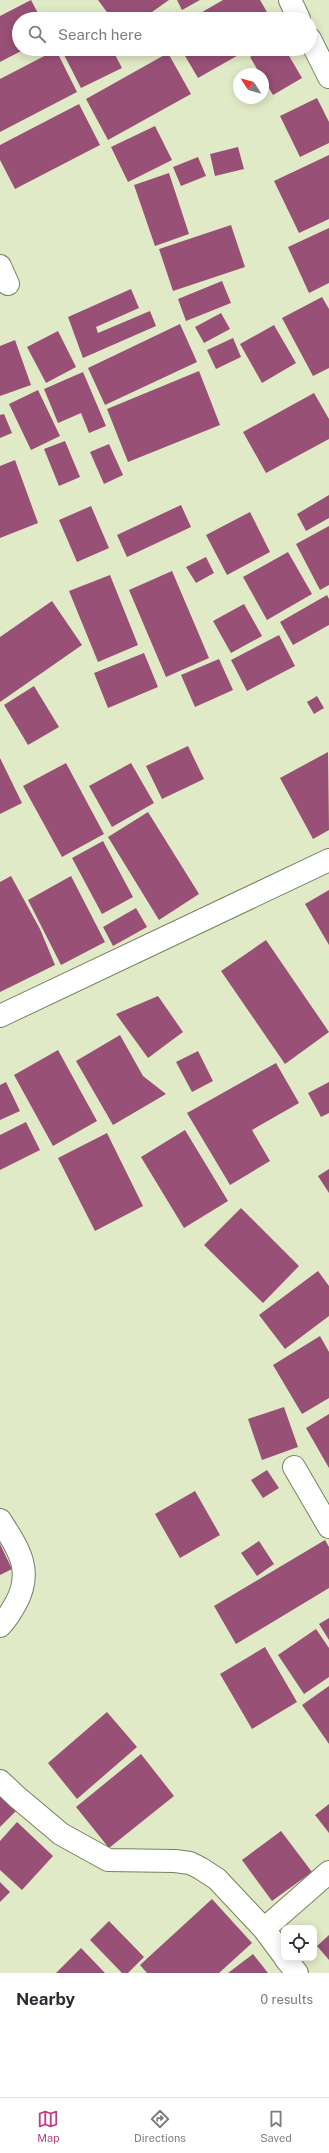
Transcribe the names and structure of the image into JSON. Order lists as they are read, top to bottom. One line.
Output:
{"north":"top left","page":{"search":"Search here","heading":["Nearby","0 results"],"nav":["Map","Directions","Saved"]}}
